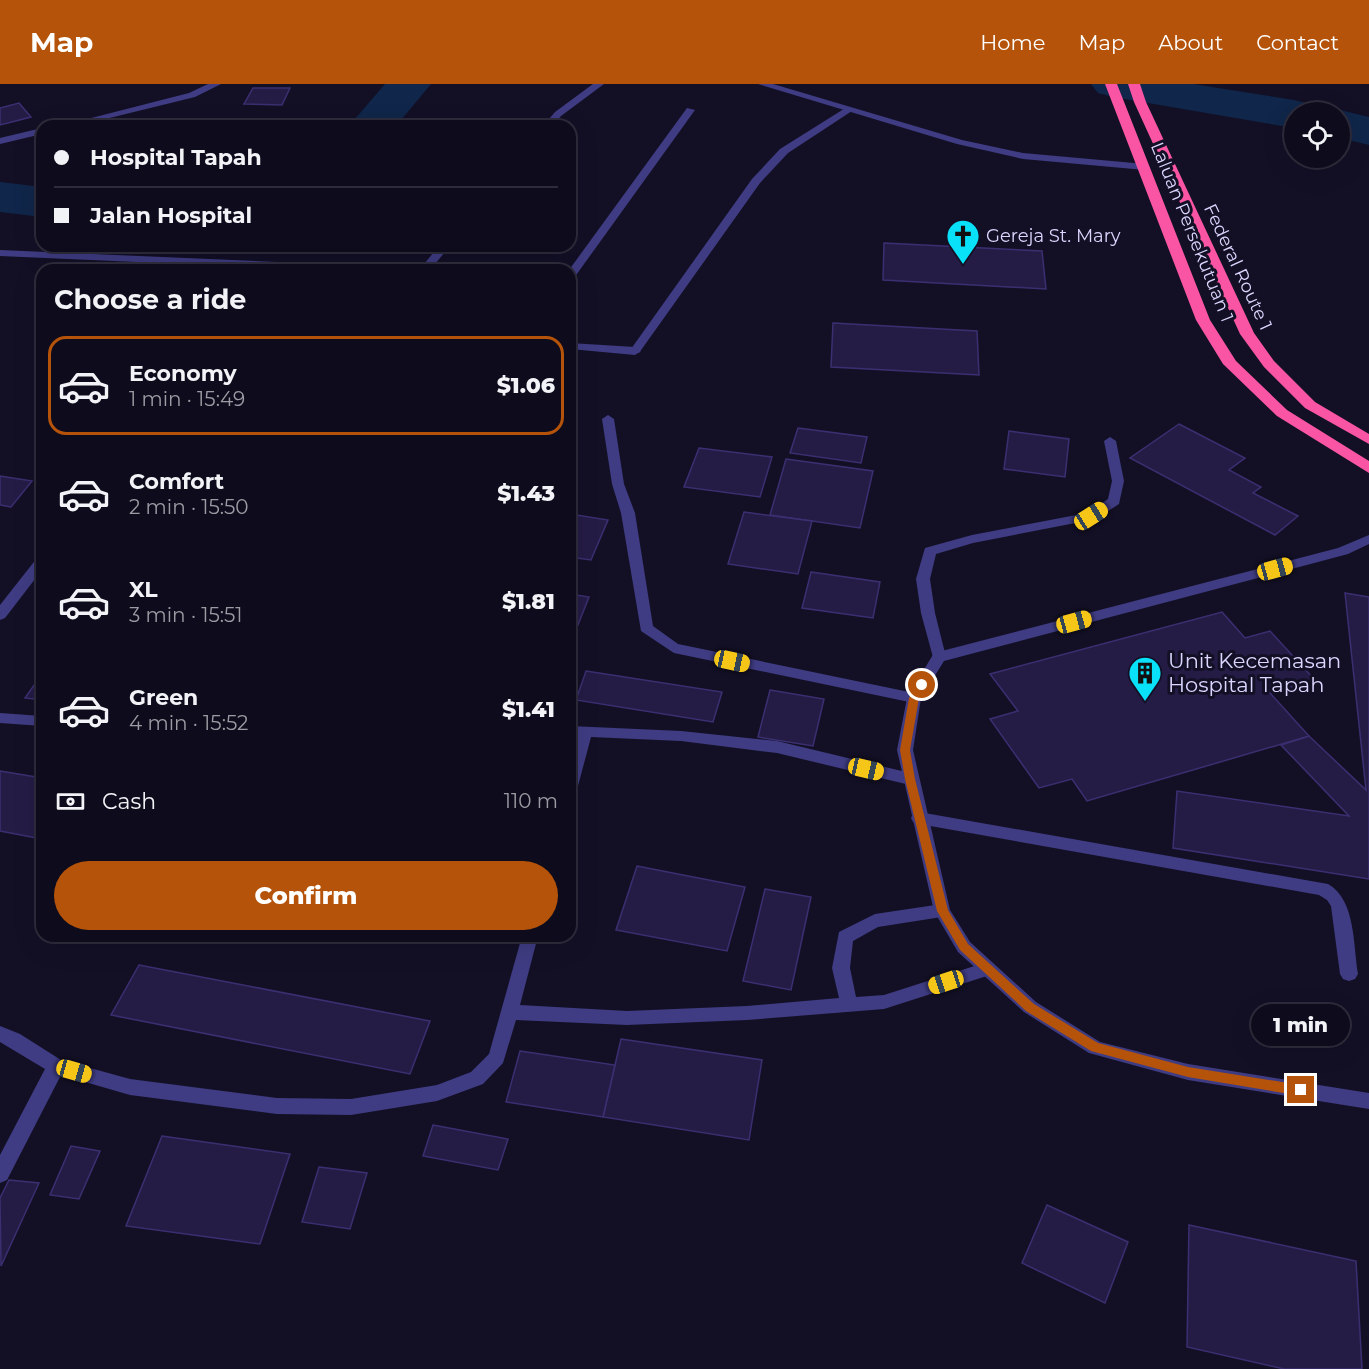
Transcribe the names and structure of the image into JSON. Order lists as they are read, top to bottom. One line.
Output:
{"streets":{"highway":["Laluan Persekutuan 1","Federal Route 1"]},"places":{"church":["Gereja St. Mary"],"building":["Unit Kecemasan Hospital Tapah"]},"page":{"header":"Map","nav":["Home","Map","About","Contact"],"banner":["Hospital Tapah","Jalan Hospital"],"heading":"Choose a ride","list":[{"name":"Economy","note":"1 min · 15:49","value":"$1.06"},{"name":"Comfort","note":"2 min · 15:50","value":"$1.43"},{"name":"XL","note":"3 min · 15:51","value":"$1.81"},{"name":"Green","note":"4 min · 15:52","value":"$1.41"}],"pay":["Cash","110 m"],"buttons":"Confirm","bubble":"1 min"}}
